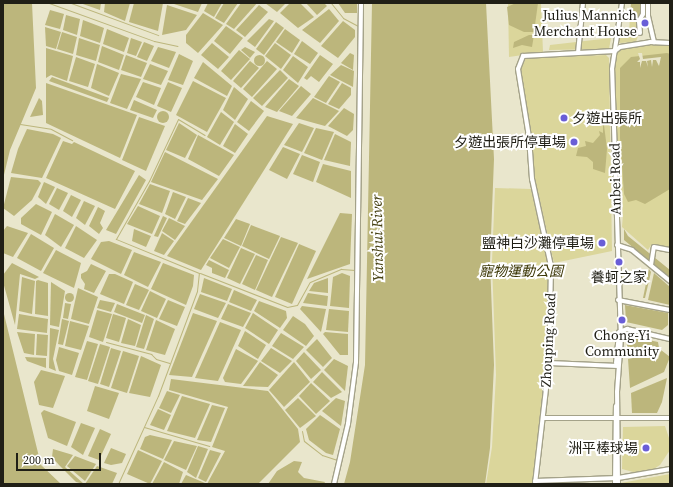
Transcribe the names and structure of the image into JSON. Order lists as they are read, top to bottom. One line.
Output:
{"streets":{"street":["Anbei Road","Zhouping Road"]},"water":["Yanshui River"],"parks":["寵物運動公園"],"places":["Julius Mannich Merchant House","夕遊出張所","夕遊出張所停車場","鹽神白沙灘停車場","養蚵之家","Chong-Yi Community","洲平棒球場"],"scale_bar":"200 m"}
